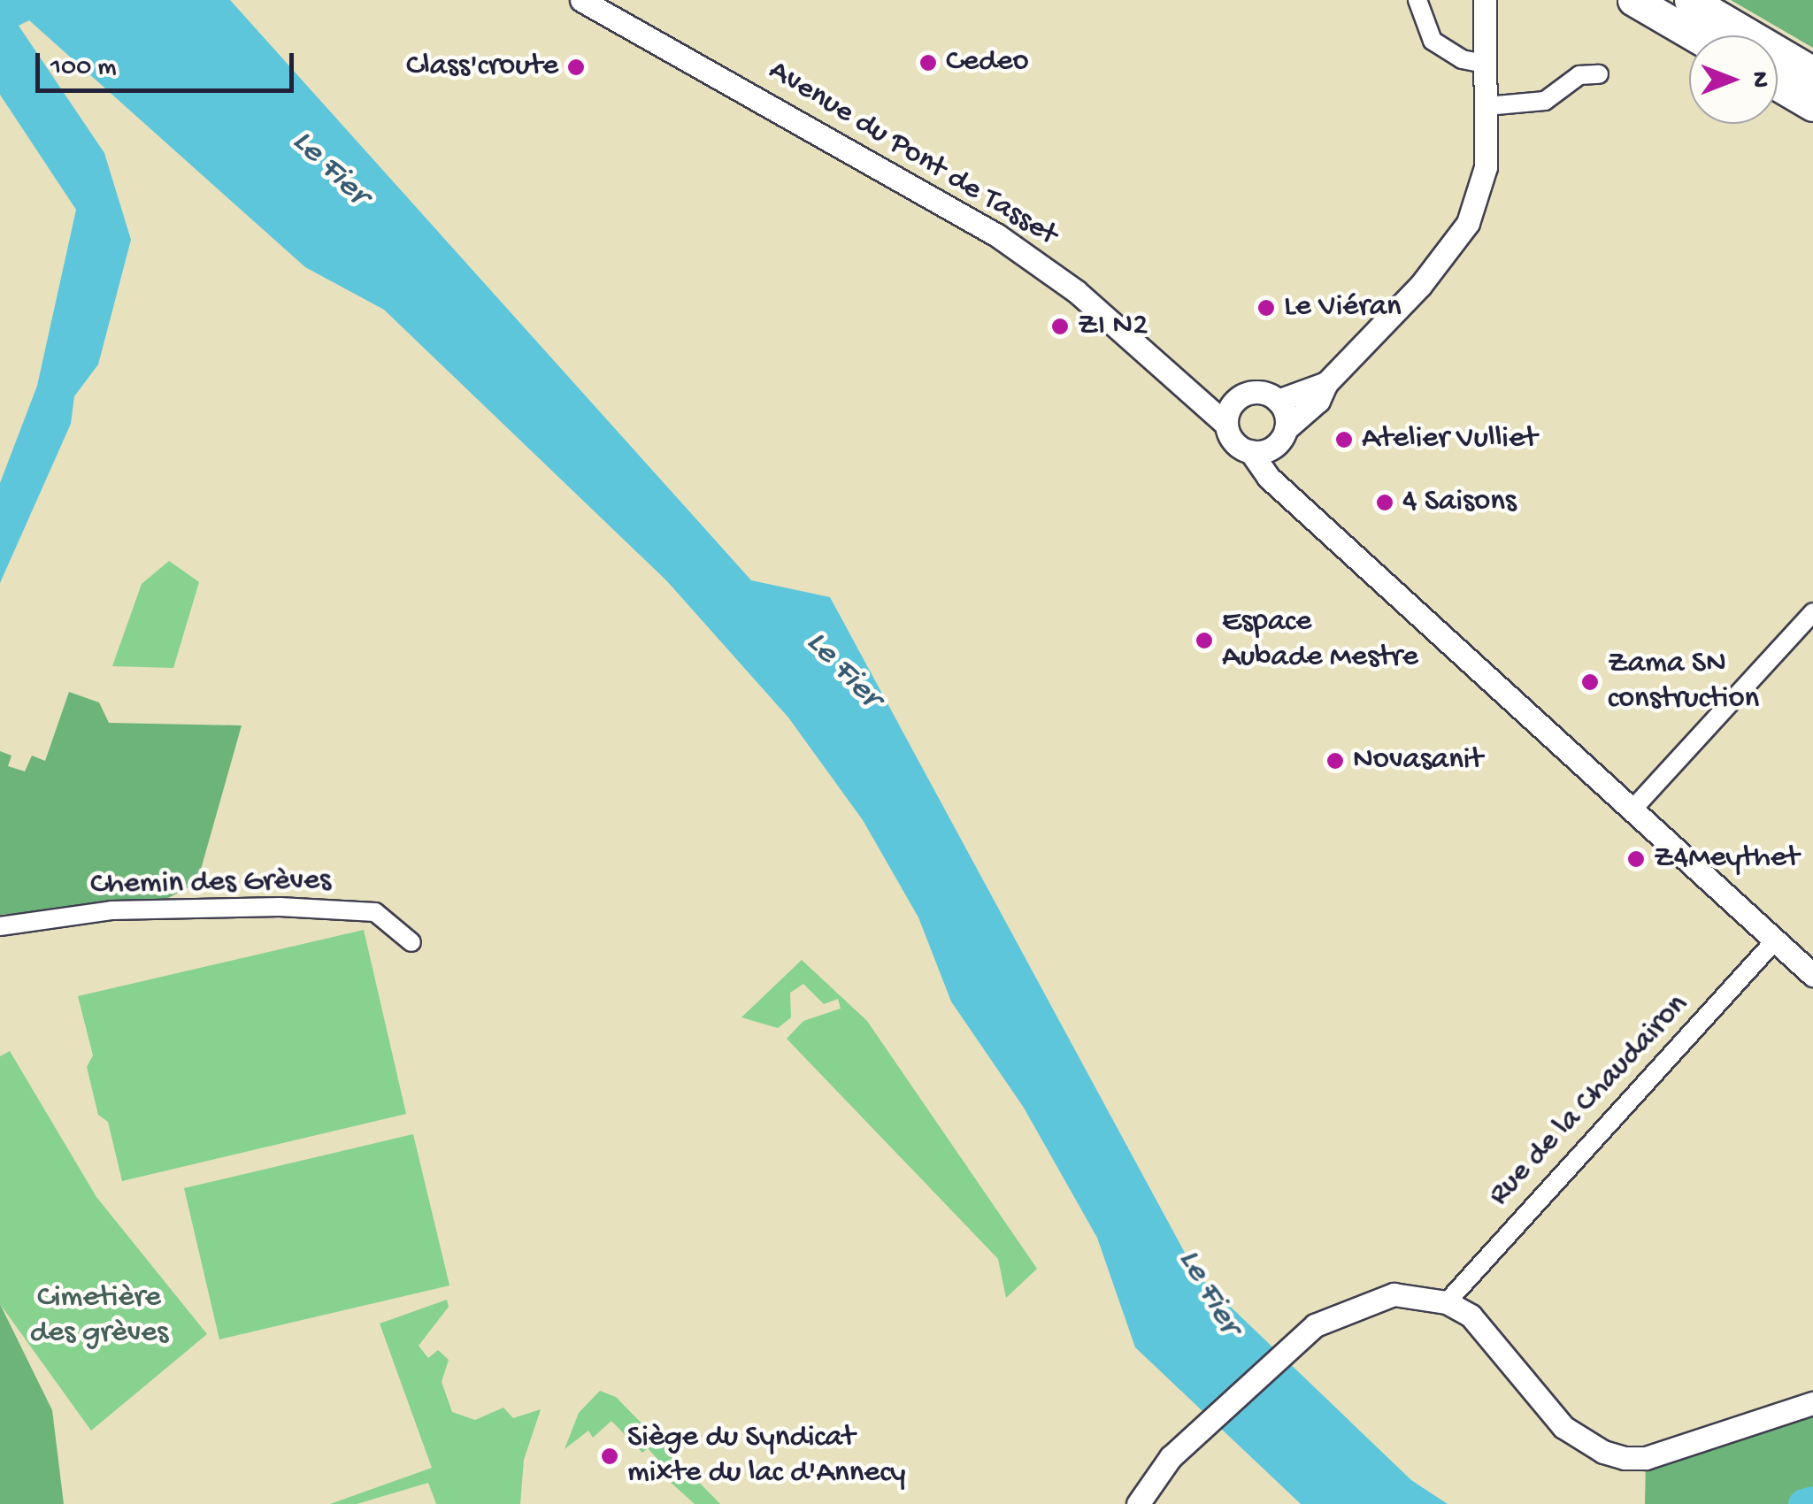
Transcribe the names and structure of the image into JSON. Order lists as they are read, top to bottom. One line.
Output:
{"streets":{"street":["Avenue du Pont de Tasset","Chemin des Grèves","Rue de la Chaudairon"]},"water":["Le Fier"],"parks":["Cimetière des grèves"],"places":["Cedeo","Class'croute","Le Viéran","ZI N2","Atelier Vulliet","4 Saisons","Espace Aubade Mestre","Zama SN construction","Novasanit","Z4Meythet","Siège du Syndicat mixte du lac d'Annecy"],"scale_bar":"100 m","north":"right"}
